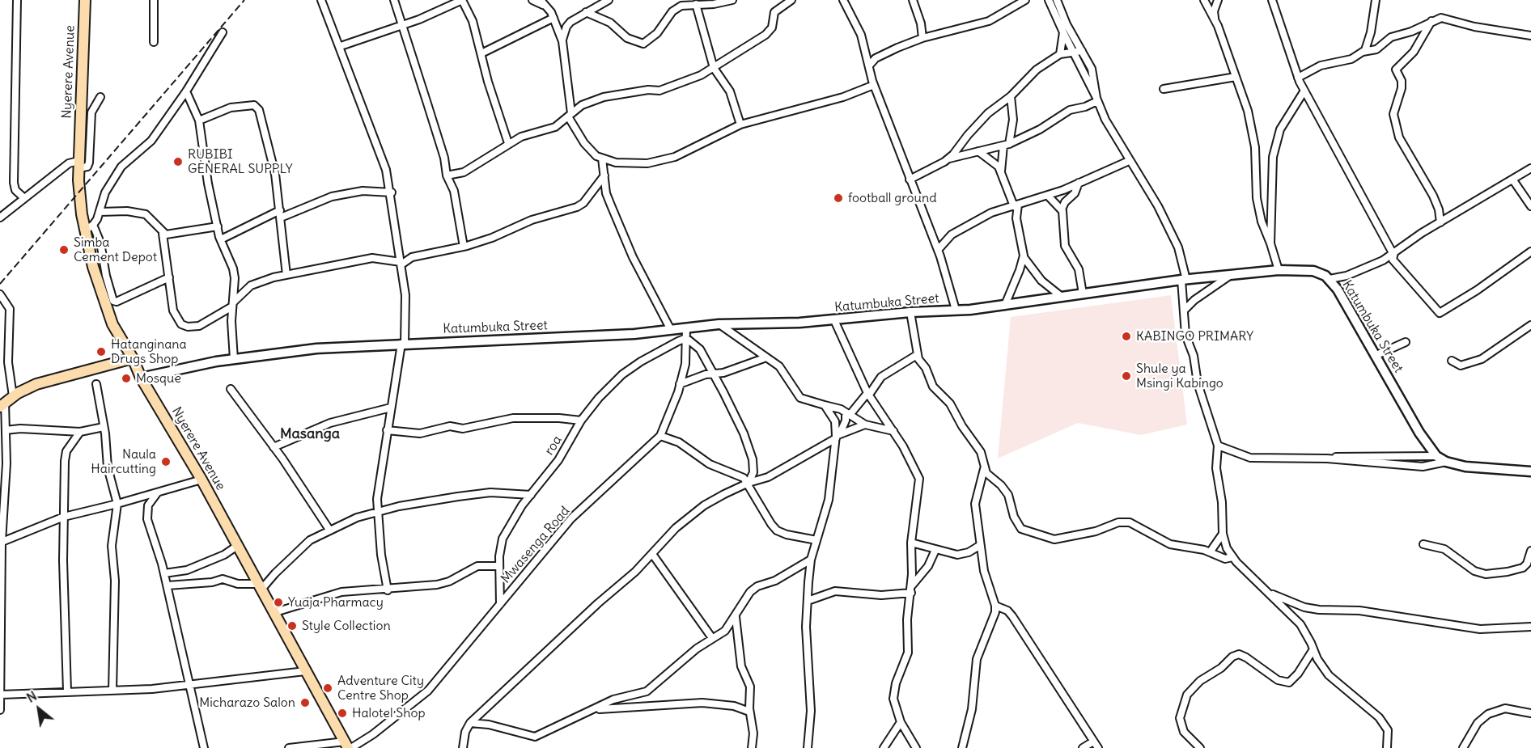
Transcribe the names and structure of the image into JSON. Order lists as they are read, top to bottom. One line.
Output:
{"streets":{"main road":["Nyerere Avenue","Katumbuka Street"],"street":["roa","Mwasenga Road"]},"crossings":[["Nyerere Avenue","Katumbuka Street"],["Nyerere Avenue","Mwasenga Road"],["Katumbuka Street","Mwasenga Road"],["roa","Mwasenga Road"]],"districts":["Masanga"],"places":["RUBIBI GENERAL SUPPLY","football ground","Simba Cement Depot","KABINGO PRIMARY","Hatanginana Drugs Shop","Shule ya Msingi Kabingo","Mosque","Naula Haircutting","Yuaja Pharmacy","Style Collection","Adventure City Centre Shop","Micharazo Salon","Halotel Shop"],"north":"top left"}
